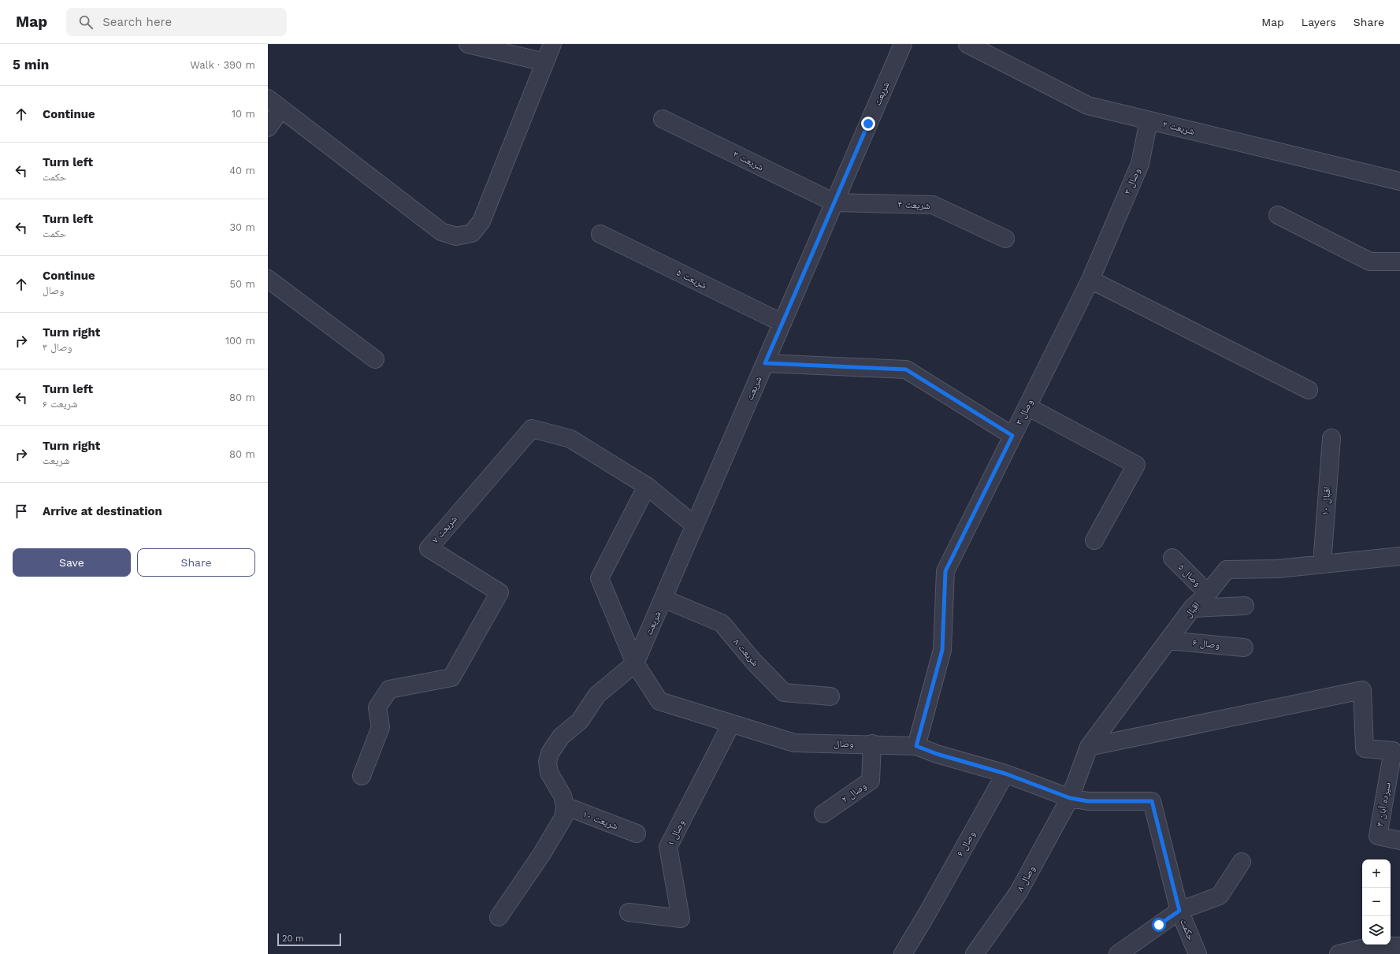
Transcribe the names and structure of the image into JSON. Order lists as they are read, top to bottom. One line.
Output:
{"streets":{"street":["شریعت","شریعت ۲","شریعت ۳","وصال ۳","شریعت ۴","شریعت ۵","اقبال ۱۰","شریعت ۷","وصال ۵","اقبال","وصال ۶","شریعت ۸","وصال","وصال ۲","سیزده آبان ۳","شریعت ۱۰","وصال ۱","وصال ۸","حکمت"]},"crossings":[["شریعت","شریعت ۳"],["شریعت","شریعت ۴"],["شریعت","شریعت ۵"],["شریعت","شریعت ۷"],["شریعت","شریعت ۸"],["شریعت","وصال"],["شریعت ۲","وصال ۳"],["شریعت ۳","شریعت ۴"],["وصال ۳","وصال"],["اقبال ۱۰","اقبال"],["شریعت ۷","وصال"],["وصال ۵","اقبال"],["اقبال","وصال ۶"],["اقبال","وصال"],["اقبال","سیزده آبان ۳"],["اقبال","وصال ۸"],["اقبال","حکمت"],["وصال ۶","وصال"],["وصال","وصال ۲"],["وصال","وصال ۱"],["وصال","وصال ۸"],["وصال","حکمت"],["وصال ۸","حکمت"]],"scale_bar":"20 m","page":{"header":"Map","search":"Search here","nav":["Map","Layers","Share"],"heading":["5 min","Walk · 390 m"],"list":[["Continue","10 m"],["Turn left","حکمت","40 m"],["Turn left","حکمت","30 m"],["Continue","وصال","50 m"],["Turn right","وصال ۳","100 m"],["Turn left","شریعت ۶","80 m"],["Turn right","شریعت","80 m"],"Arrive at destination"],"buttons":["Save","Share"],"map_buttons":["+","−"],"scale":"20 m"}}
